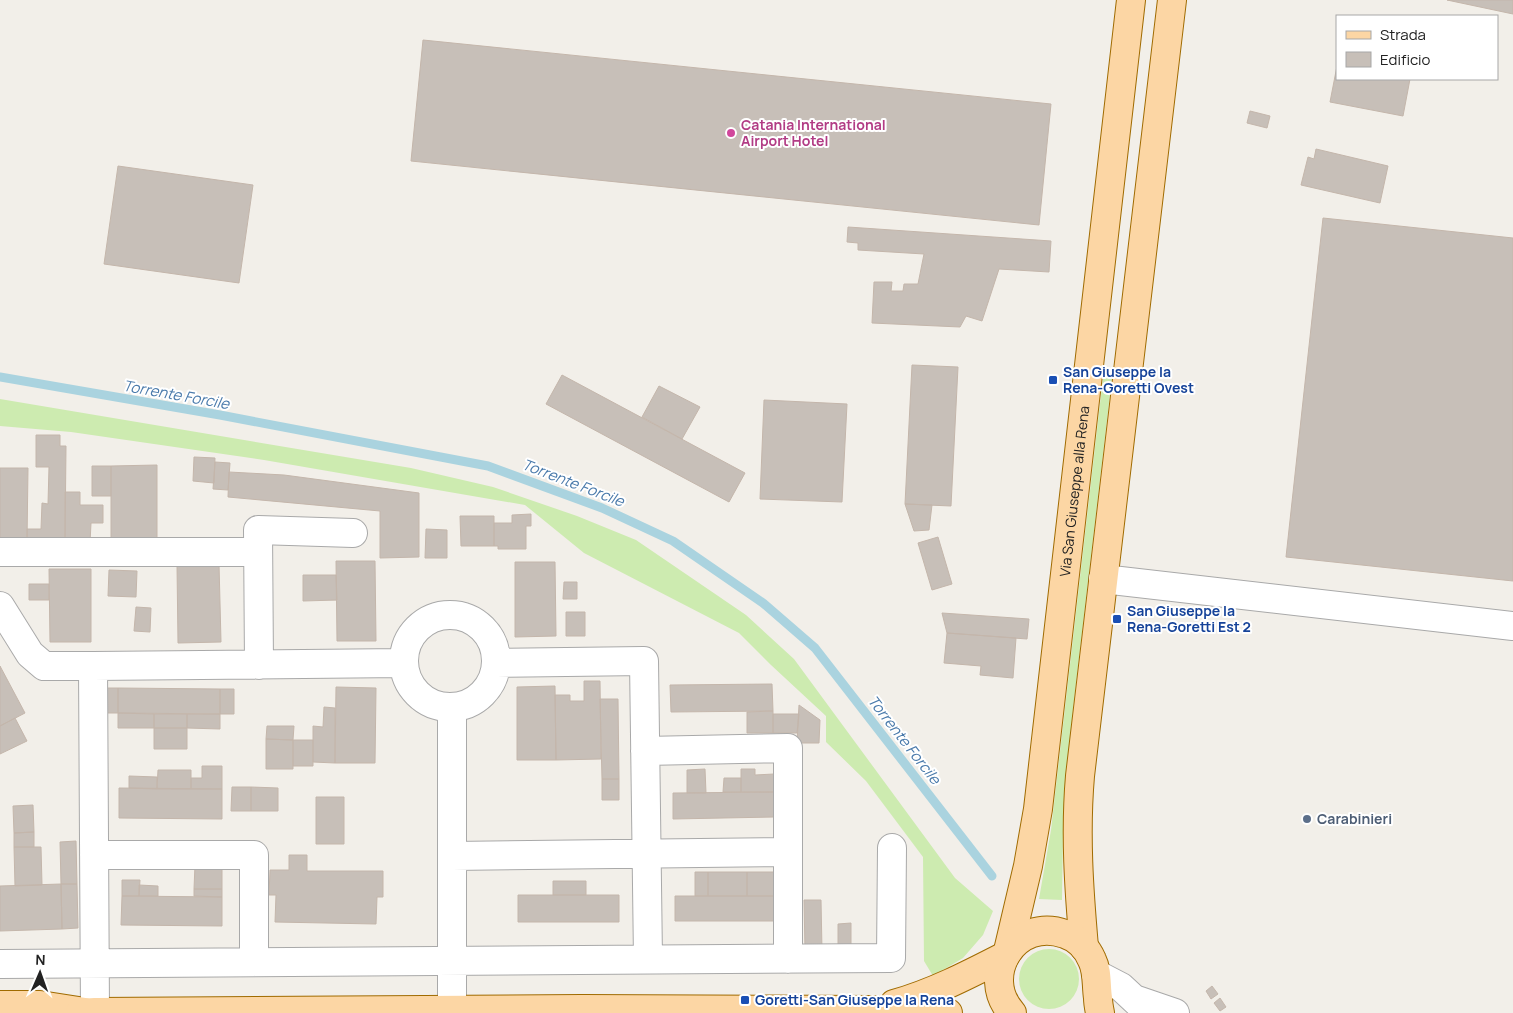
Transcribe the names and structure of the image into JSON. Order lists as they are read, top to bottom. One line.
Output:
{"streets":{"main road":["Via San Giuseppe alla Rena"]},"water":["Torrente Forcile"],"places":{"other":["Catania International Airport Hotel","Carabinieri"],"transit":["San Giuseppe la Rena-Goretti Ovest","San Giuseppe la Rena-Goretti Est 2","Goretti-San Giuseppe la Rena"]},"legend":["Strada","Edificio"],"north":"top"}
